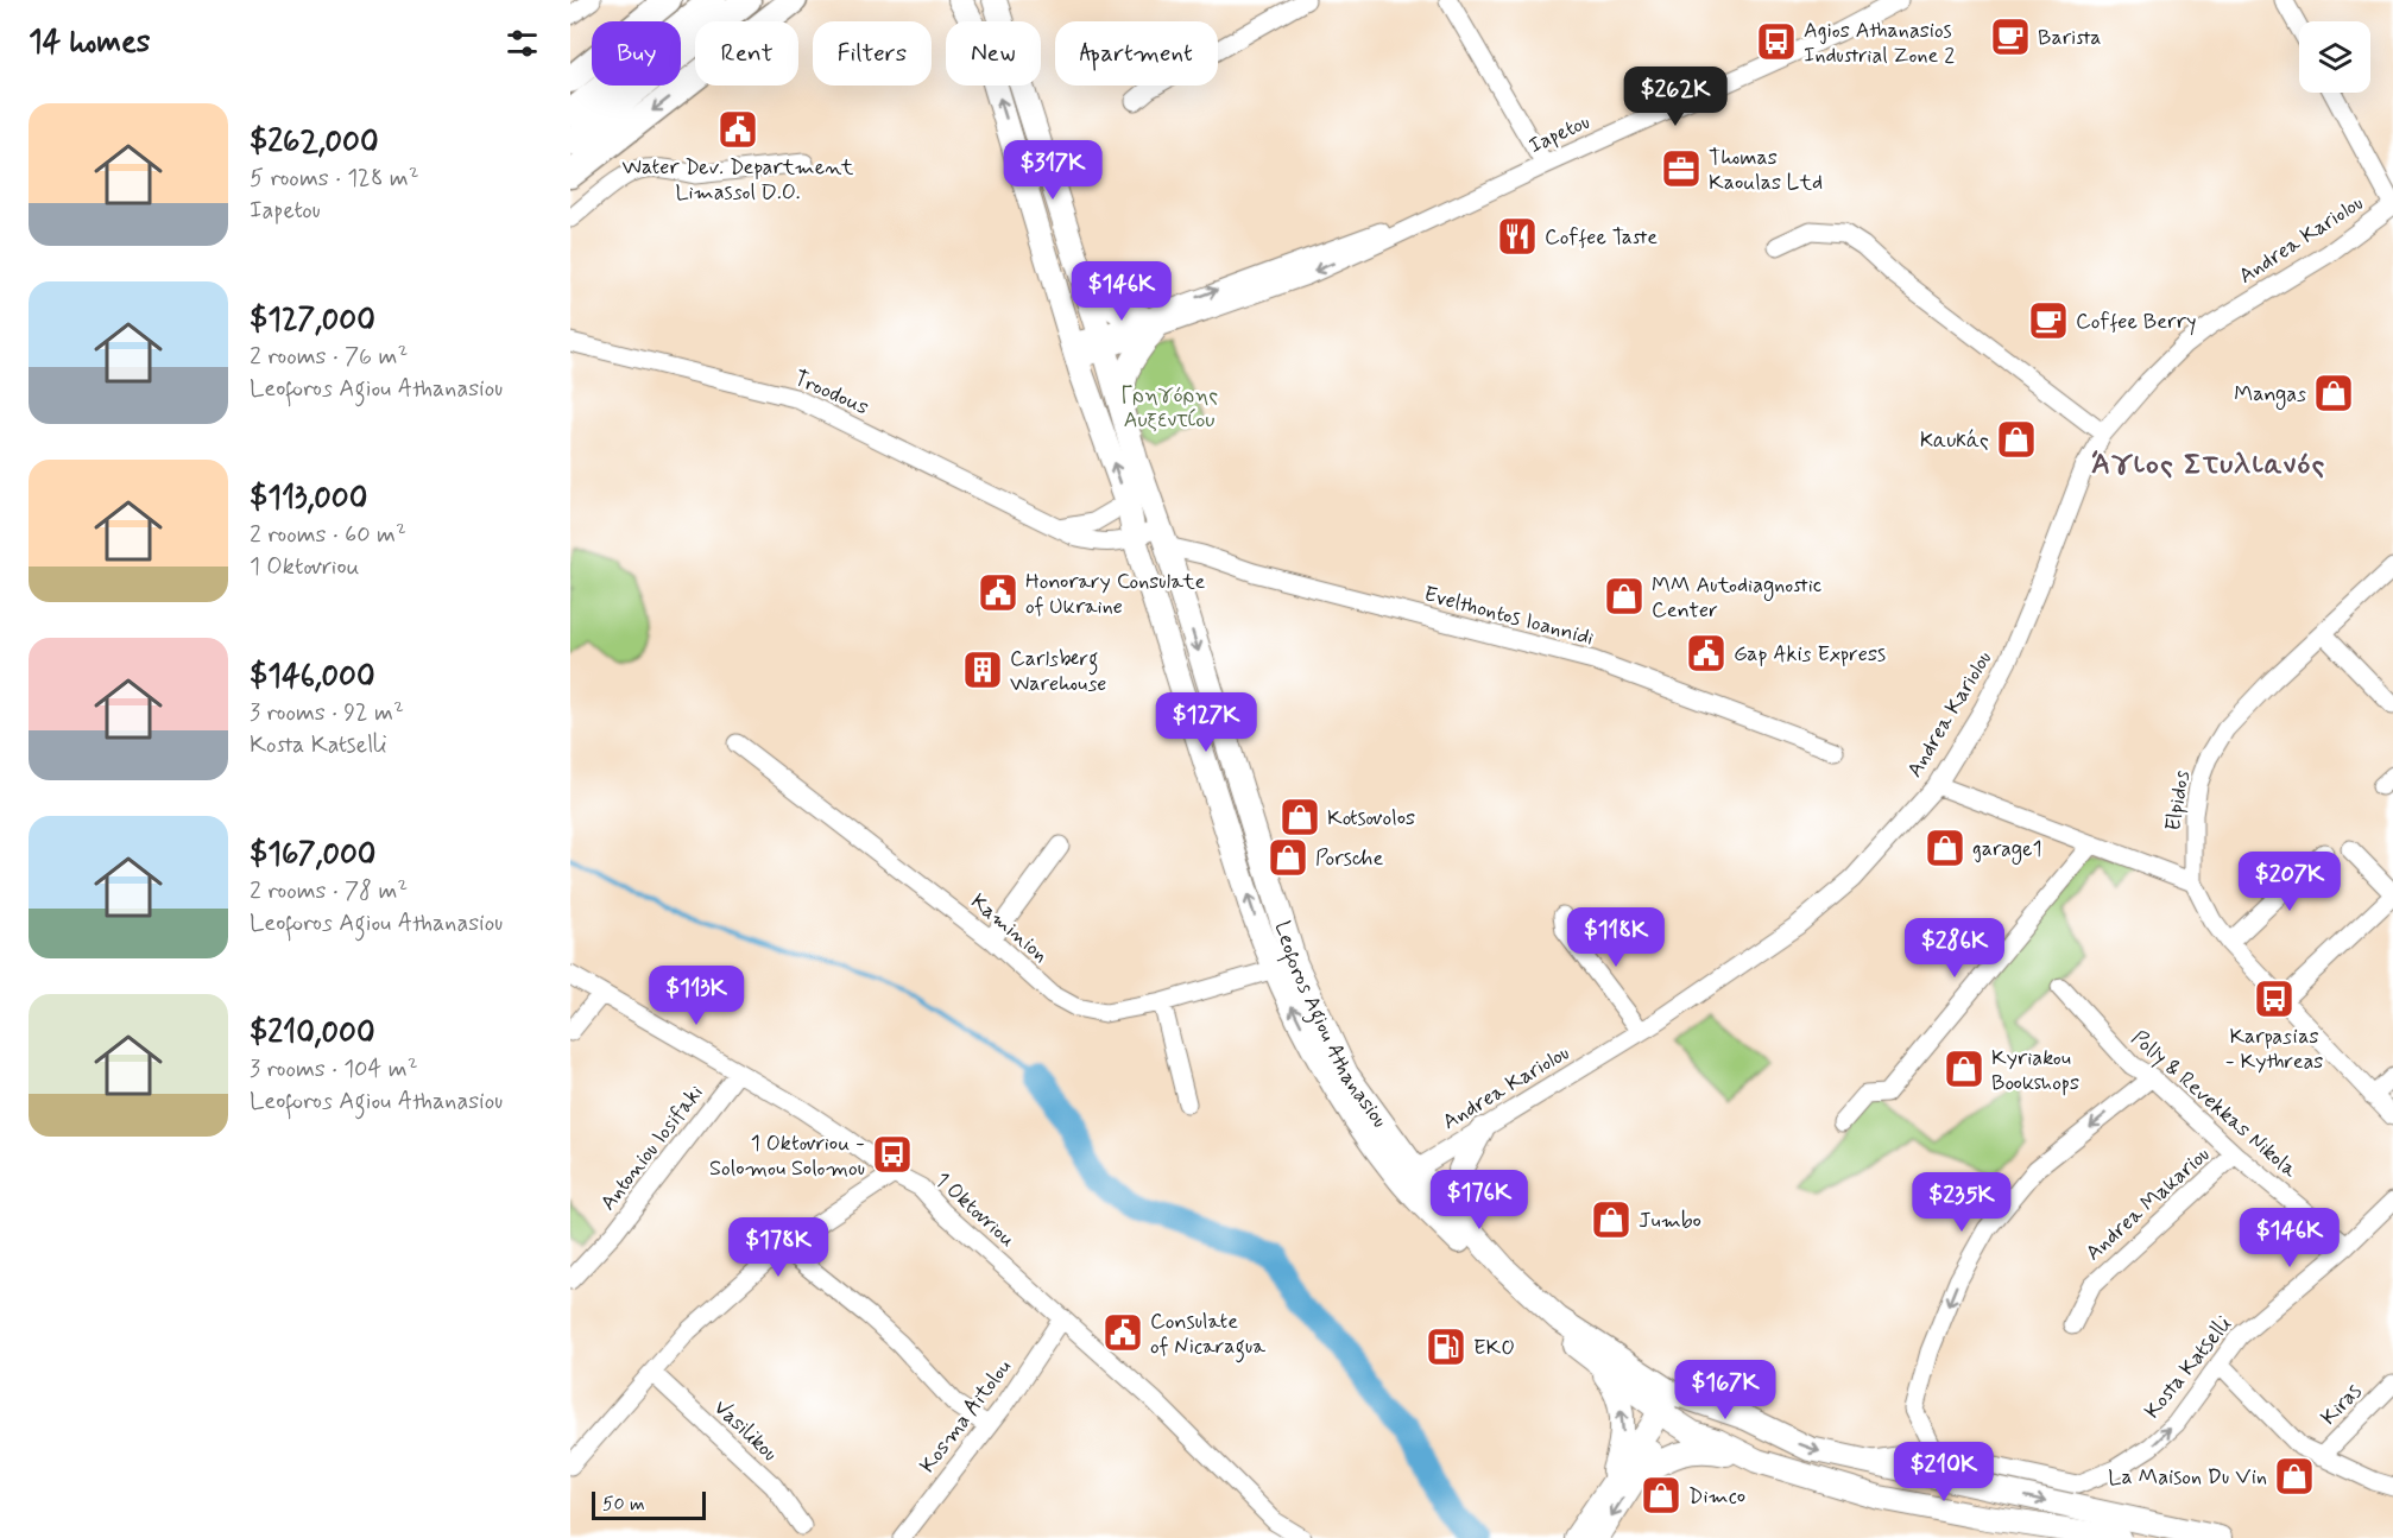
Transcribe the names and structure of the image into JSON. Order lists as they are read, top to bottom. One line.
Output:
{"streets":{"main road":["Leoforos Agiou Athanasiou"],"street":["Iapetou","Andrea Kariolou","Troodous","Evelthontos Ioannidi","Elpidos","Kaminion","Polly & Revekkas Nikola","Antoniou Iosifaki","Andrea Makariou","1 Oktovriou","Kosta Katselli","Kiras","Kosma Aitolou","Vasilikou"]},"crossings":[["Iapetou","Leoforos Agiou Athanasiou"],["Andrea Kariolou","Leoforos Agiou Athanasiou"],["Troodous","Evelthontos Ioannidi"],["Troodous","Leoforos Agiou Athanasiou"],["Evelthontos Ioannidi","Leoforos Agiou Athanasiou"],["Kaminion","Leoforos Agiou Athanasiou"],["Leoforos Agiou Athanasiou","Kosta Katselli"],["Polly & Revekkas Nikola","Andrea Makariou"],["Polly & Revekkas Nikola","Kosta Katselli"],["Antoniou Iosifaki","1 Oktovriou"],["1 Oktovriou","Kosma Aitolou"]],"one_way":["Kosta Katselli"],"districts":["Άγιος Στυλιανός"],"parks":["Γρηγόρης Αυξεντίου"],"places":{"cafe":["Barista","Coffee Berry"],"bus stop":["Agios Athanasios Industrial Zone 2","Karpasias - Kythreas","1 Oktovriou - Solomou Solomou"],"public building":["Water Dev. Department Limassol D.O.","Honorary Consulate of Ukraine","Gap Akis Express","Consulate of Nicaragua"],"office":["Thomas Kaoulas Ltd"],"restaurant":["Coffee Taste"],"shop":["Mangas","Καυκάς","MM Autodiagnostic Center","Kotsovolos","garage1","Porsche","Kyriakou Bookshops","Jumbo","La Maison Du Vin","Dimco"],"building":["Carlsberg Warehouse"],"fuel station":["EKO"]},"scale_bar":"50 m","page":{"heading":"14 homes","chip":["Buy","Rent","Filters","New","Apartment"],"price":["$262K","$317K","$146K","$127K","$207K","$118K","$286K","$113K","$176K","$235K","$146K","$178K","$167K","$210K"],"list":[{"name":"$262,000","note":"5 rooms · 128 m² · Iapetou"},{"name":"$127,000","note":"2 rooms · 76 m² · Leoforos Agiou Athanasiou"},{"name":"$113,000","note":"2 rooms · 60 m² · 1 Oktovriou"},{"name":"$146,000","note":"3 rooms · 92 m² · Kosta Katselli"},{"name":"$167,000","note":"2 rooms · 78 m² · Leoforos Agiou Athanasiou"},{"name":"$210,000","note":"3 rooms · 104 m² · Leoforos Agiou Athanasiou"}],"scale":"50 m"}}
